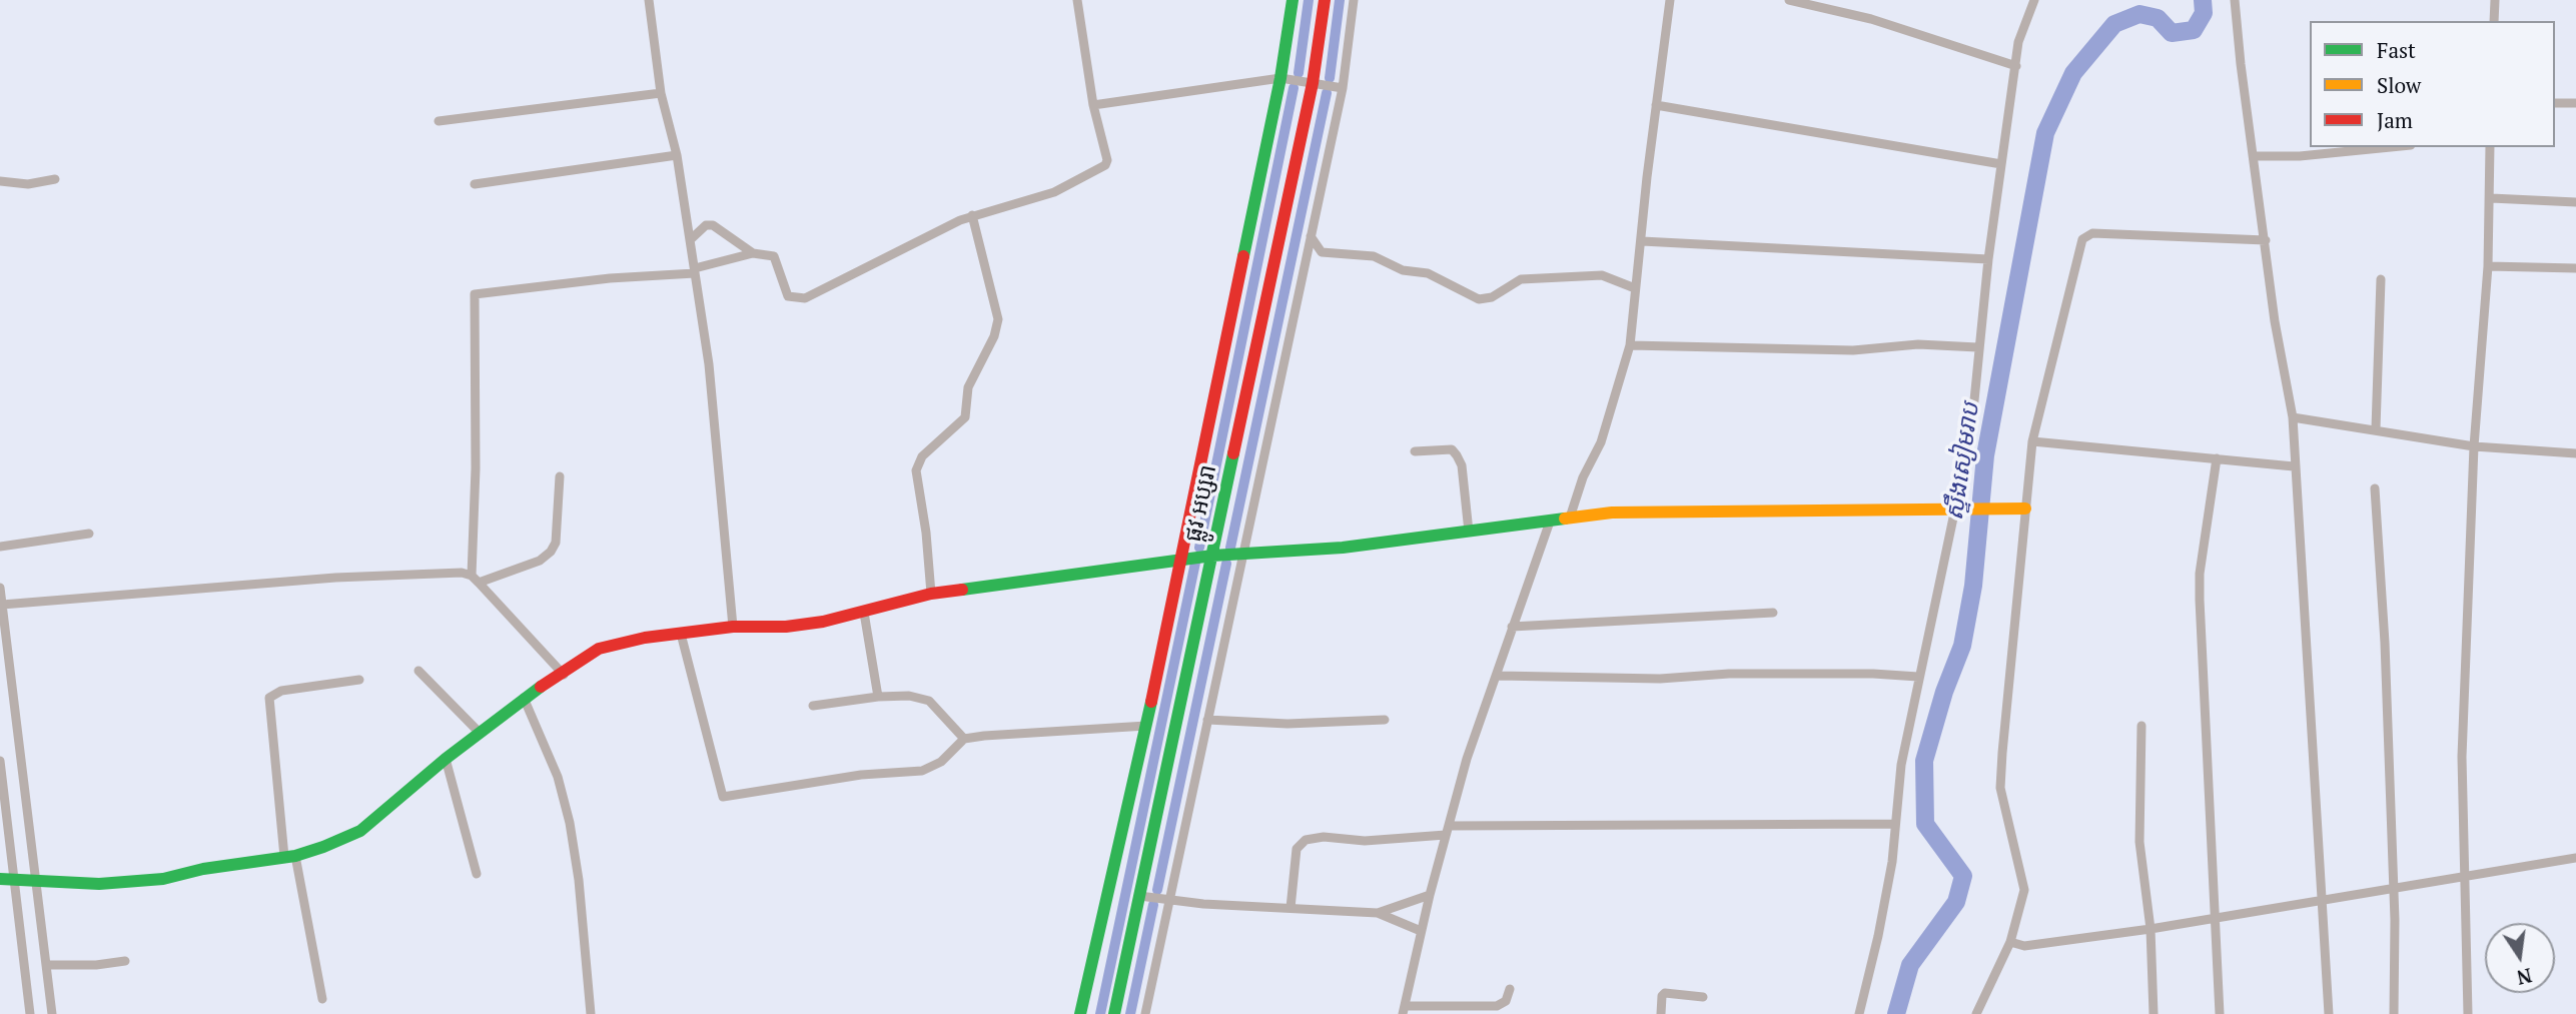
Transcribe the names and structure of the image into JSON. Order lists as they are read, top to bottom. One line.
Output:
{"streets":{"street":["ផ្លូវ អប្សរា"]},"water":["ស្ទឹងសៀមរាប"],"legend":["Fast","Slow","Jam"],"north":"bottom"}
